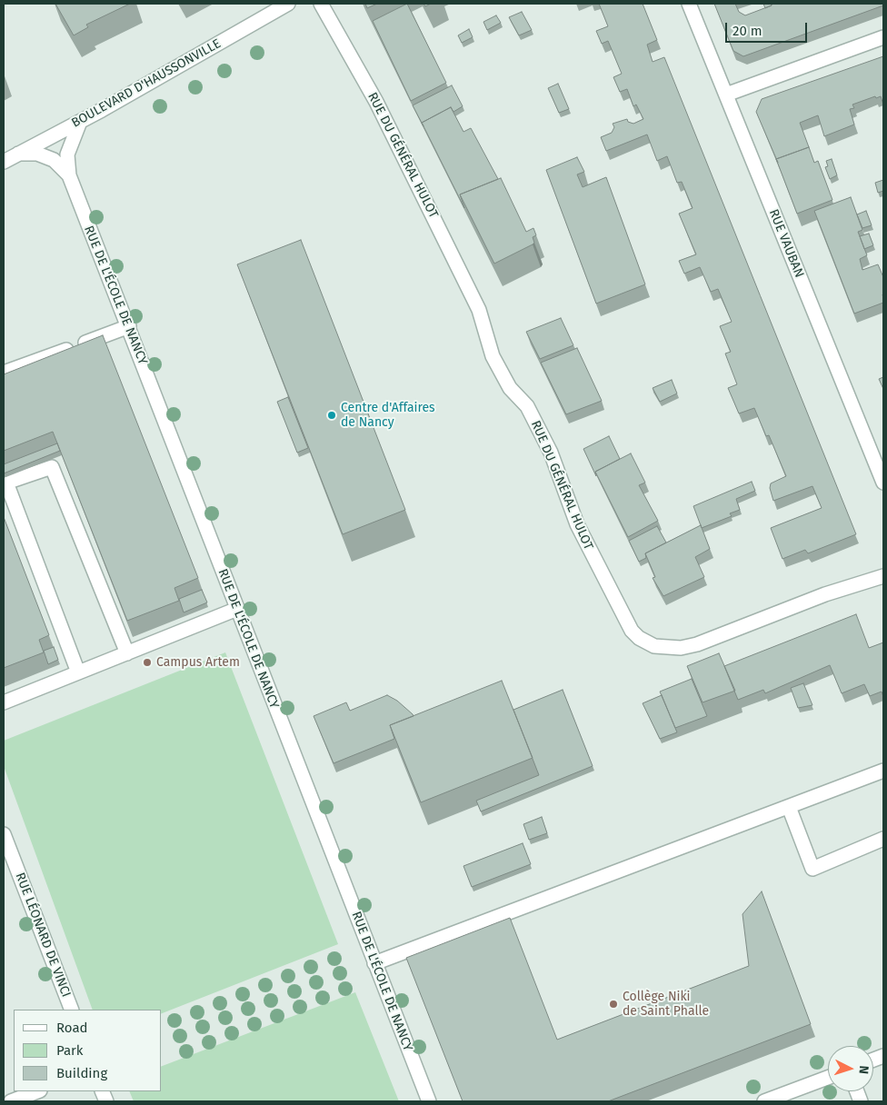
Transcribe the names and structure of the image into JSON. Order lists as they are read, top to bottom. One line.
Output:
{"streets":{"street":["BOULEVARD D'HAUSSONVILLE","RUE DU GÉNÉRAL HULOT","RUE VAUBAN","RUE DE L'ÉCOLE DE NANCY","RUE LÉONARD DE VINCI"]},"crossings":[["BOULEVARD D'HAUSSONVILLE","RUE DE L'ÉCOLE DE NANCY"]],"places":["Centre d'Affaires de Nancy","Campus Artem","Collège Niki de Saint Phalle"],"legend":["Road","Park","Building"],"scale_bar":"20 m","north":"right"}
